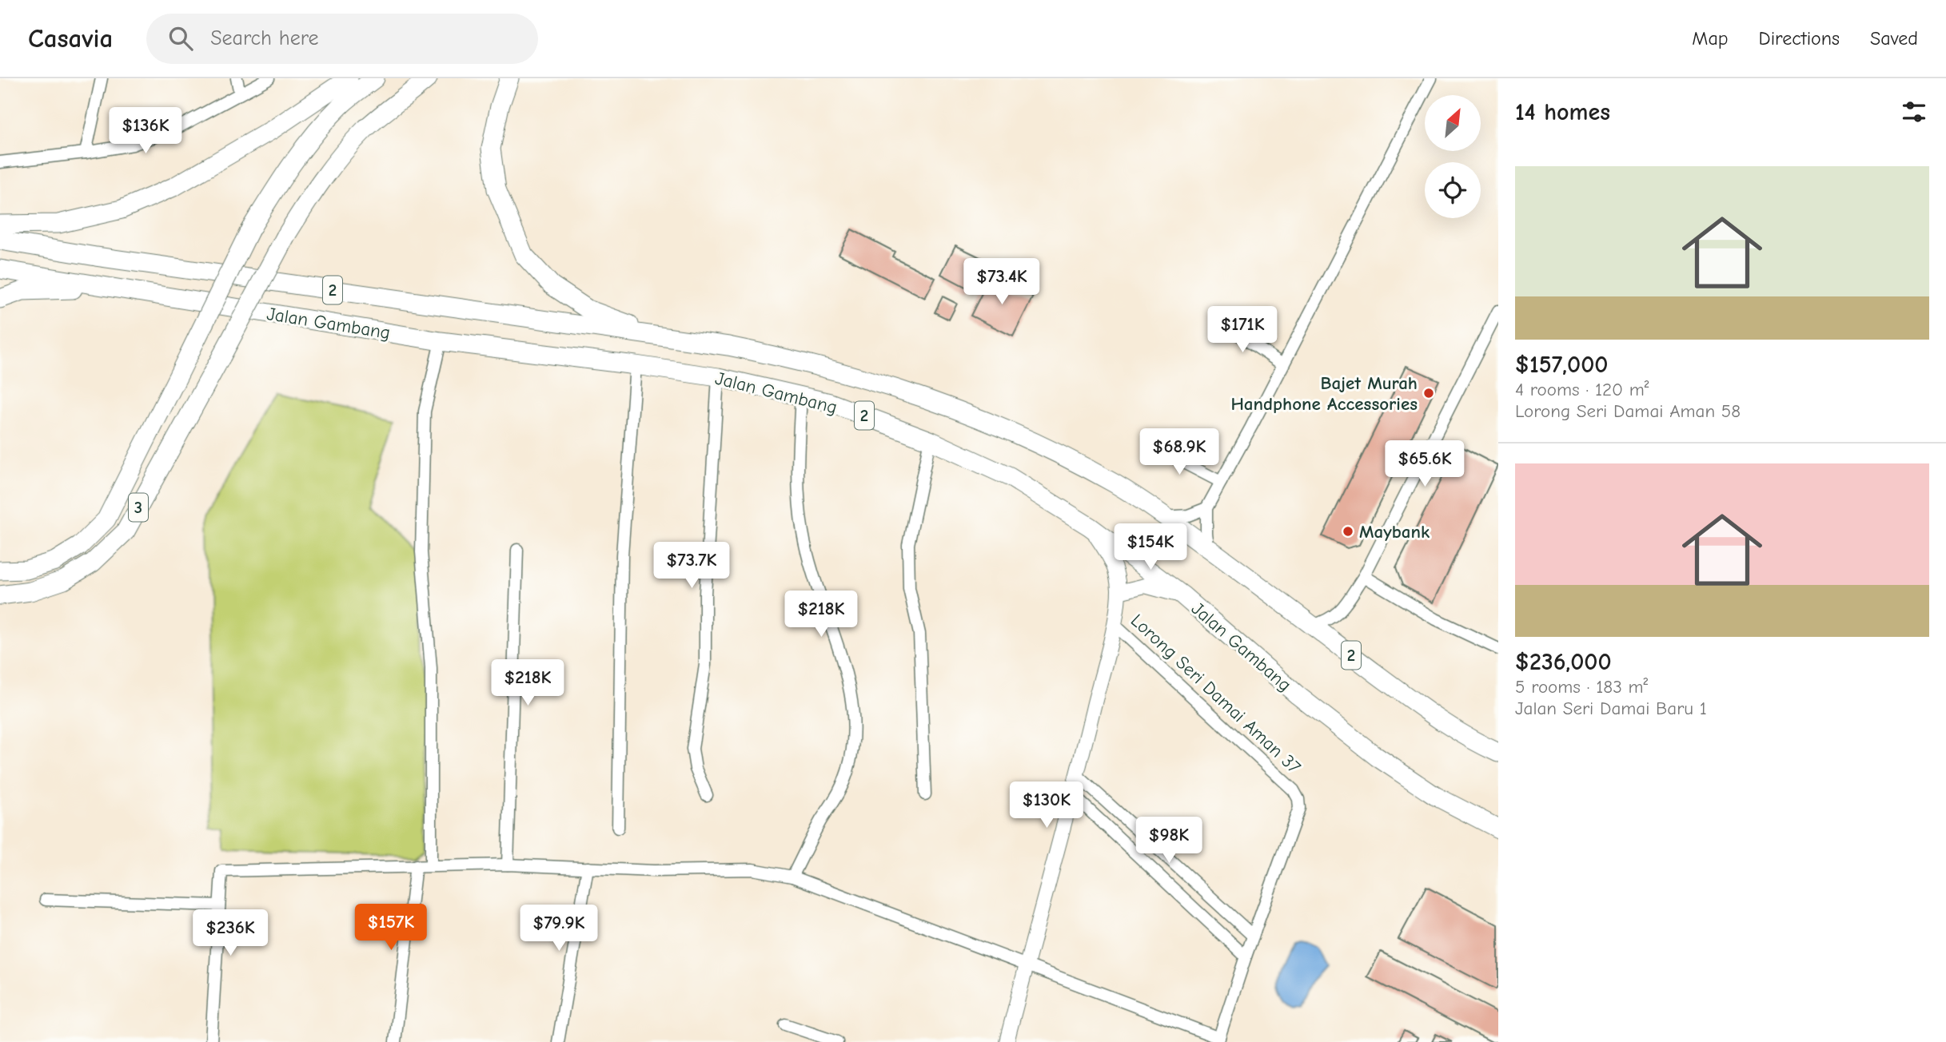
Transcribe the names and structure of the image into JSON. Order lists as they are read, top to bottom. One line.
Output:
{"streets":{"highway":["2","Jalan Gambang","3"],"street":["Lorong Seri Damai Aman 37"]},"places":["Bajet Murah Handphone Accessories","Maybank"],"north":"top right","page":{"header":"Casavia","search":"Search here","nav":["Map","Directions","Saved"],"heading":"14 homes","price":["$136K","$73.4K","$171K","$68.9K","$65.6K","$154K","$73.7K","$218K","$218K","$130K","$98K","$157K","$79.9K","$236K"],"list":[{"name":"$157,000","note":"4 rooms · 120 m² · Lorong Seri Damai Aman 58"},{"name":"$236,000","note":"5 rooms · 183 m² · Jalan Seri Damai Baru 1"}]}}
